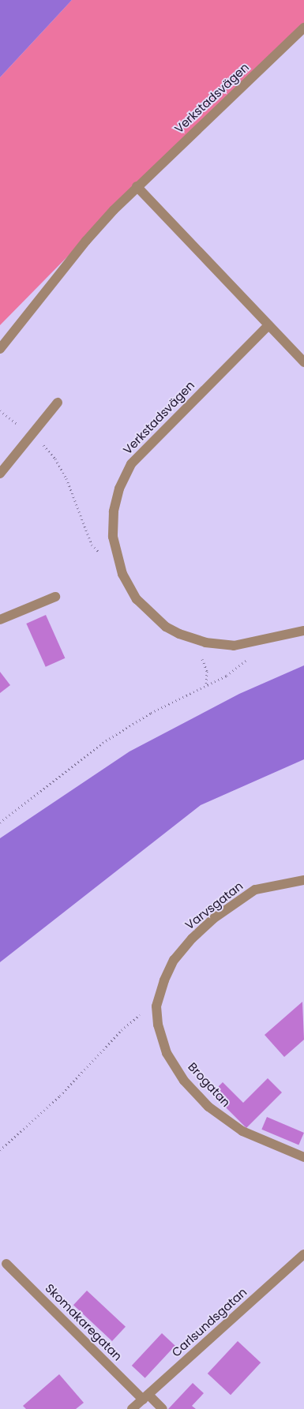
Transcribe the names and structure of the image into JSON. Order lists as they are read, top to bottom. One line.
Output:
{"streets":{"street":["Verkstadsvägen","Varvsgatan","Brogatan","Skomakaregatan","Carlsundsgatan"]},"crossings":[["Varvsgatan","Brogatan"],["Skomakaregatan","Carlsundsgatan"]]}
